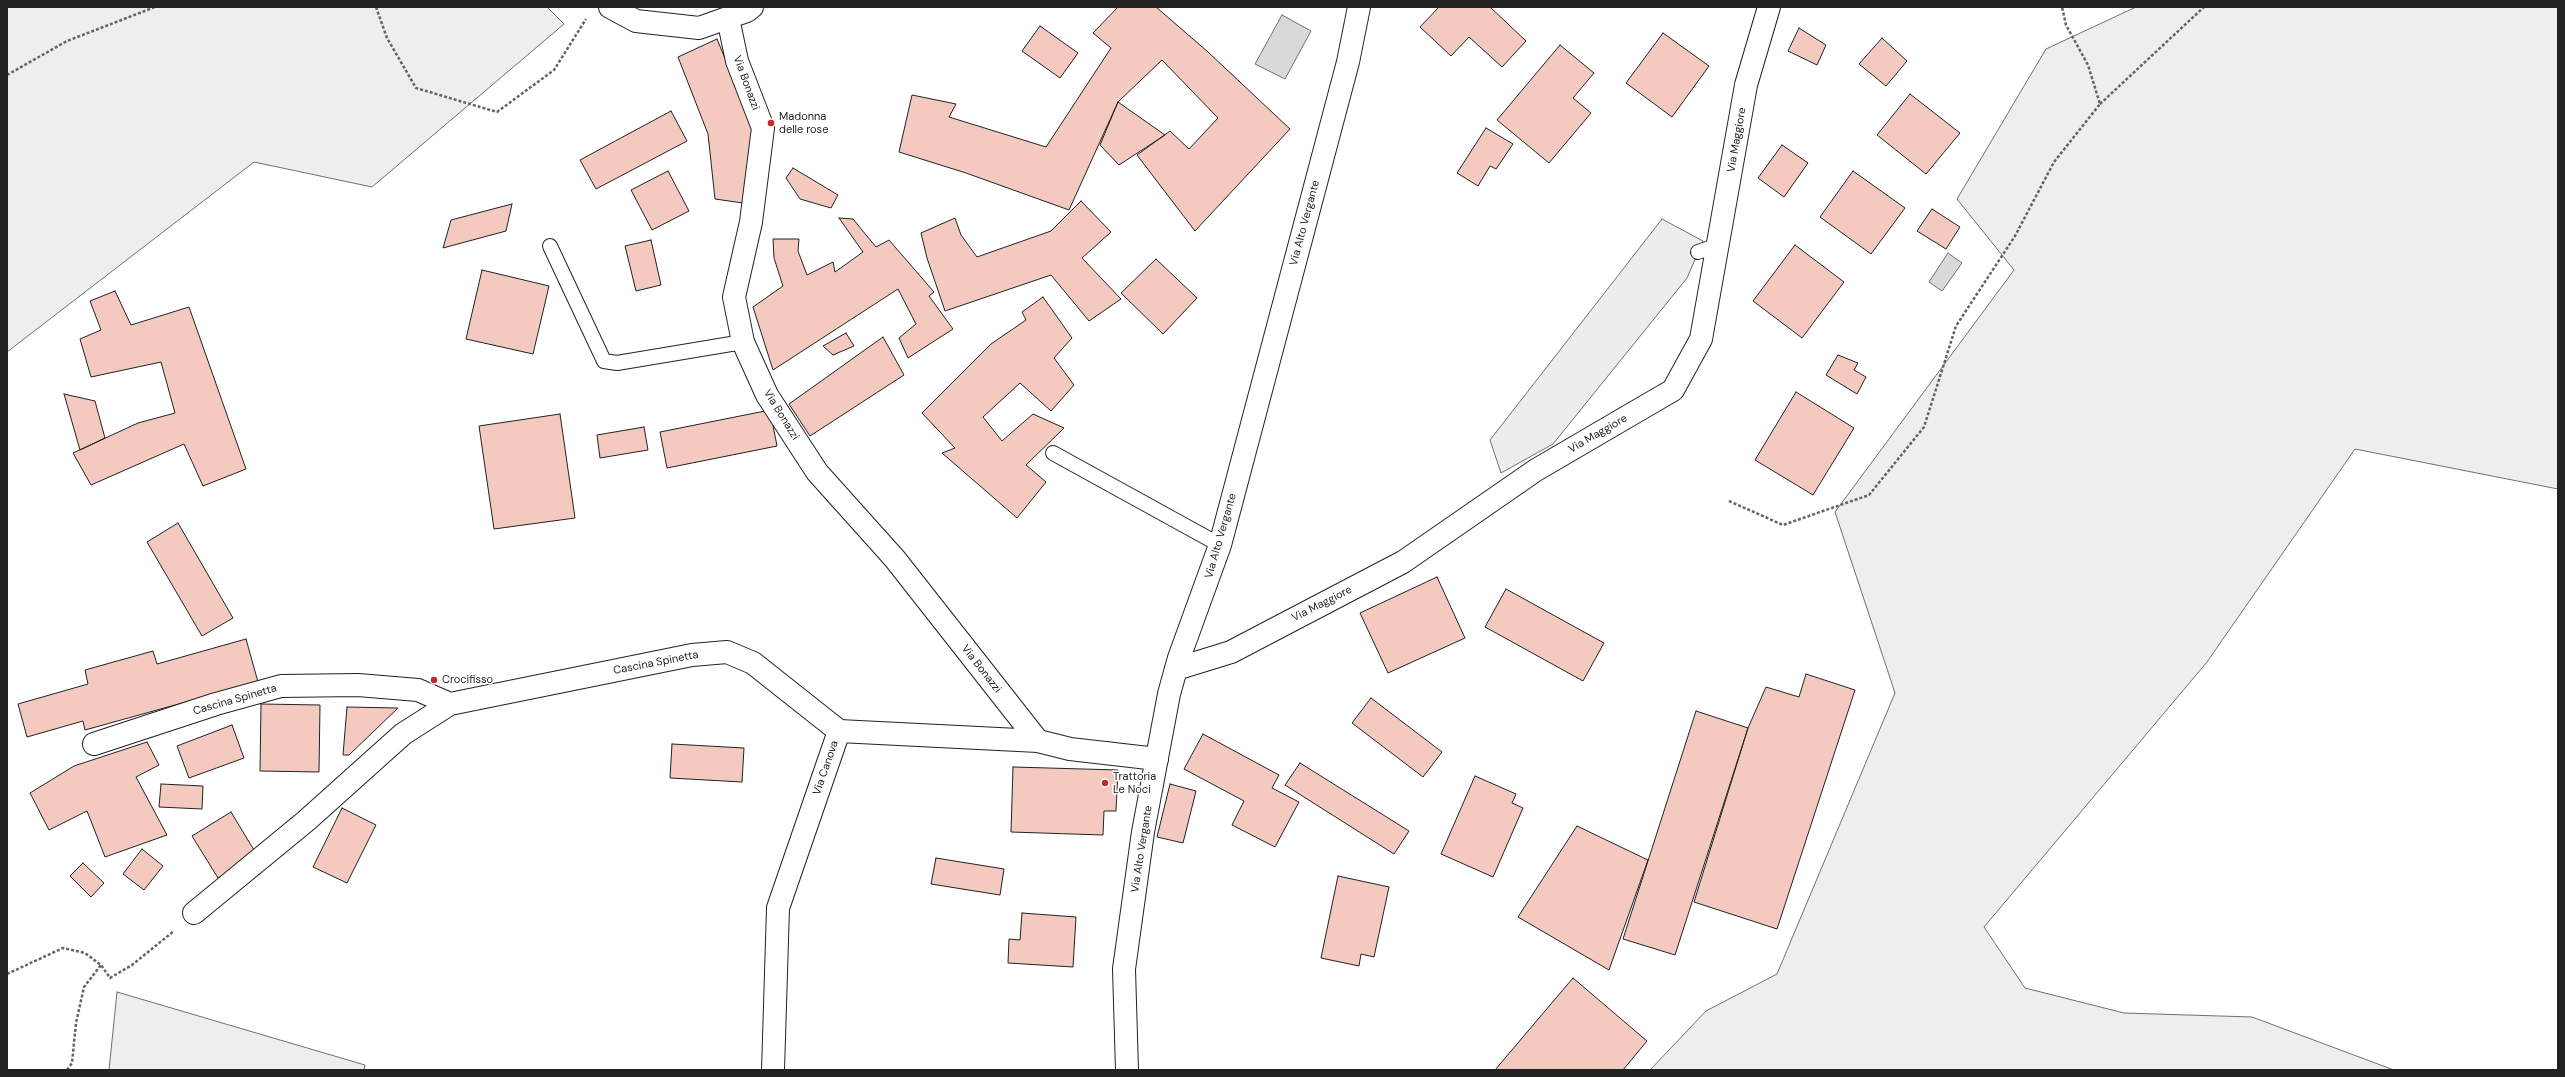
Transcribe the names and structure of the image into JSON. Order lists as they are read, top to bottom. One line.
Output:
{"streets":{"street":["Via Bonazzi","Via Maggiore","Via Alto Vergante","Cascina Spinetta","Via Canova"]},"crossings":[["Via Bonazzi","Via Canova"],["Via Maggiore","Via Alto Vergante"],["Via Alto Vergante","Via Canova"],["Cascina Spinetta","Via Canova"]],"places":["Madonna delle rose","Crocifisso","Trattoria Le Noci"]}
